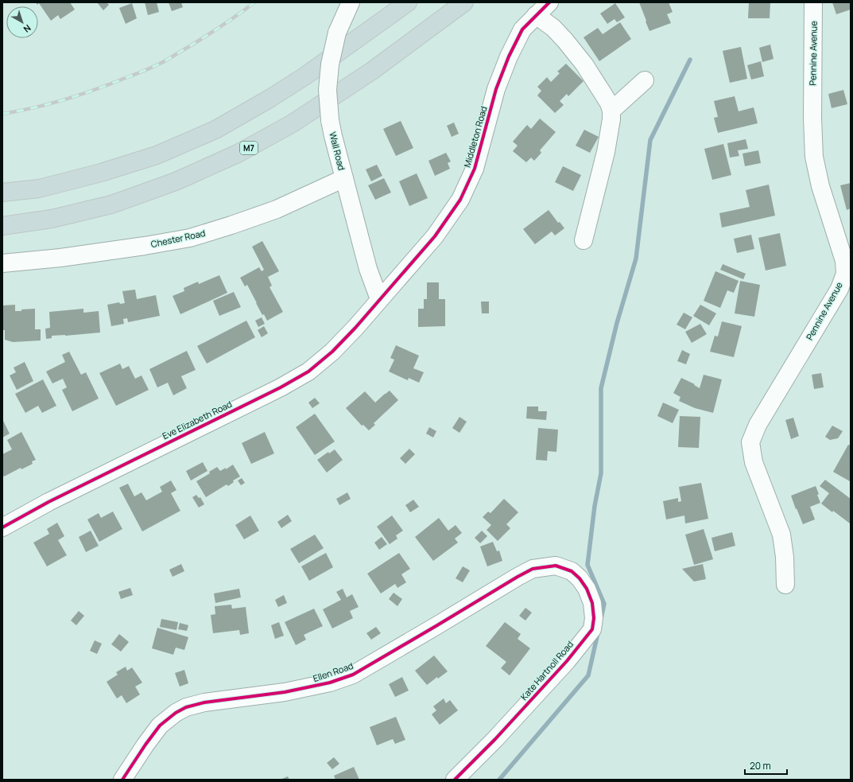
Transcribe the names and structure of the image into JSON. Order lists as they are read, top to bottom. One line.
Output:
{"streets":{"highway":["M7"],"street":["Pennine Avenue","Middleton Road","Wall Road","Chester Road","Eve Elizabeth Road","Kate Hartnoll Road","Ellen Road"]},"crossings":[["Middleton Road","Wall Road"],["Middleton Road","Eve Elizabeth Road"],["Wall Road","Chester Road"],["Wall Road","Eve Elizabeth Road"],["Kate Hartnoll Road","Ellen Road"]],"scale_bar":"20 m","north":"bottom right"}
